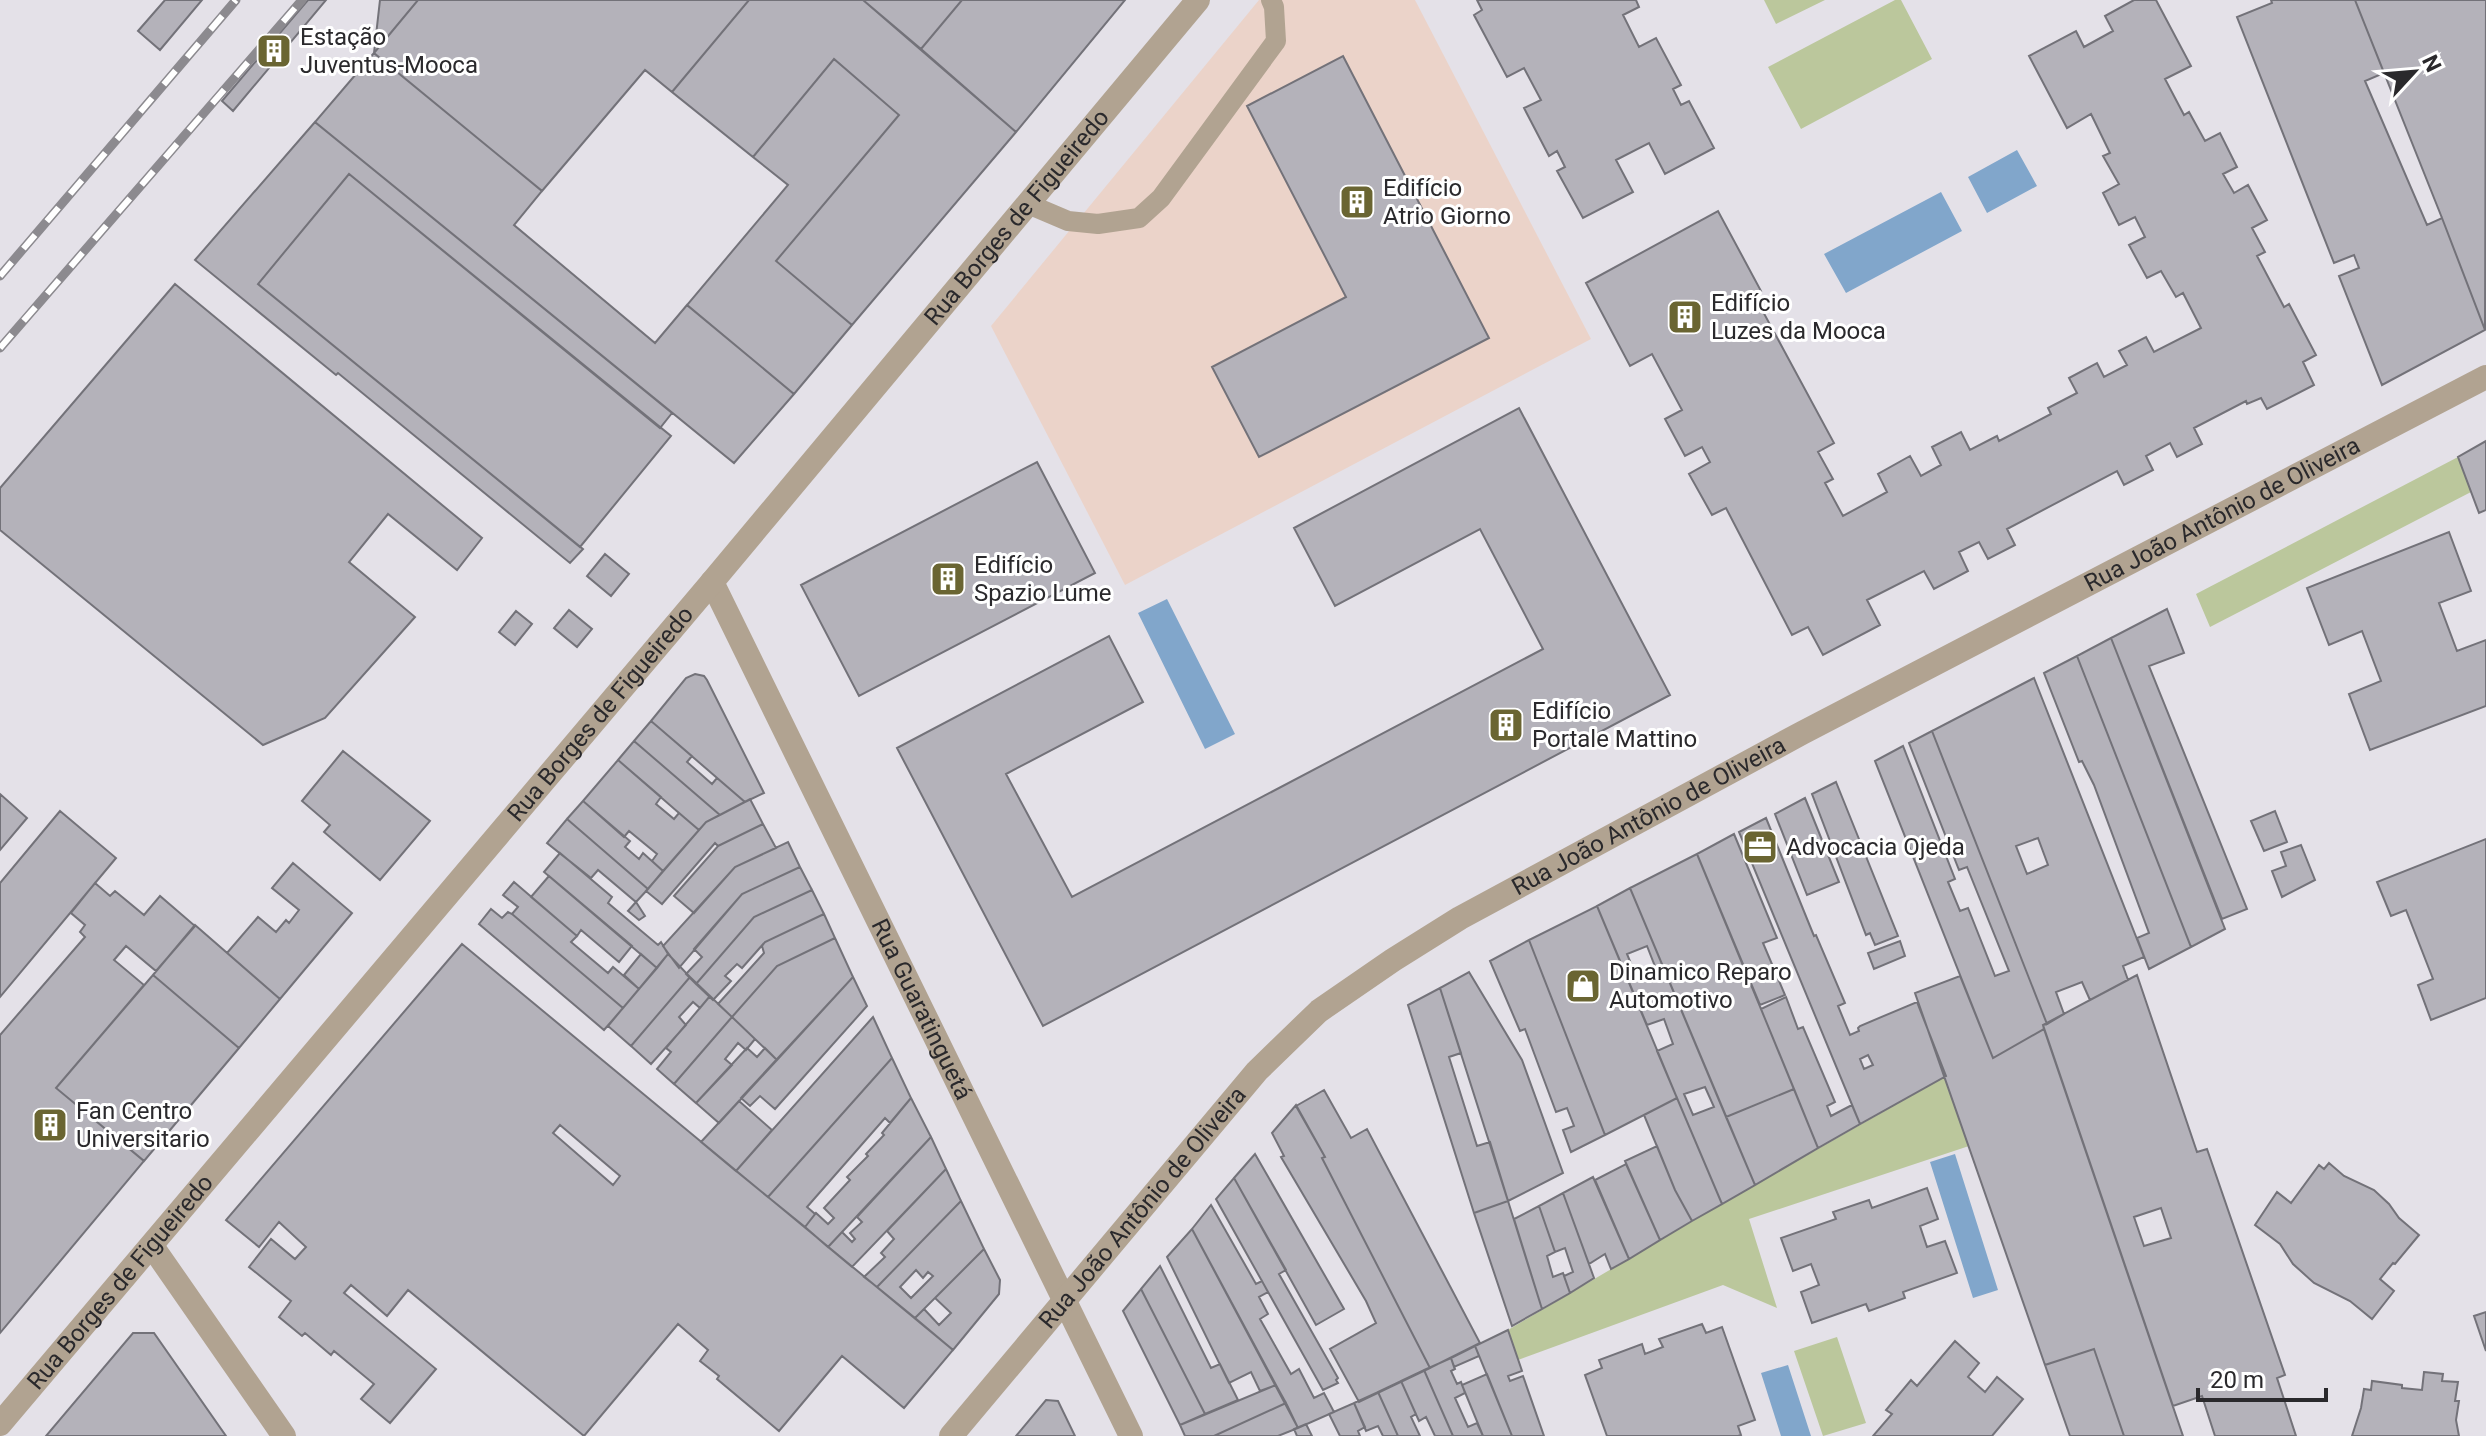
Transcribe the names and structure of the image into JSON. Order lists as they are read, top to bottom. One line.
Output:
{"streets":{"street":["Rua Borges de Figueiredo","Rua João Antônio de Oliveira","Rua Guaratinguetá"]},"crossings":[["Rua Borges de Figueiredo","Rua Guaratinguetá"],["Rua João Antônio de Oliveira","Rua Guaratinguetá"]],"places":{"building":["Estação Juventus-Mooca","Edifício Atrio Giorno","Edifício Luzes da Mooca","Edifício Spazio Lume","Edifício Portale Mattino","Fan Centro Universitario"],"office":["Advocacia Ojeda"],"shop":["Dinamico Reparo Automotivo"]},"scale_bar":"20 m","north":"top right"}
